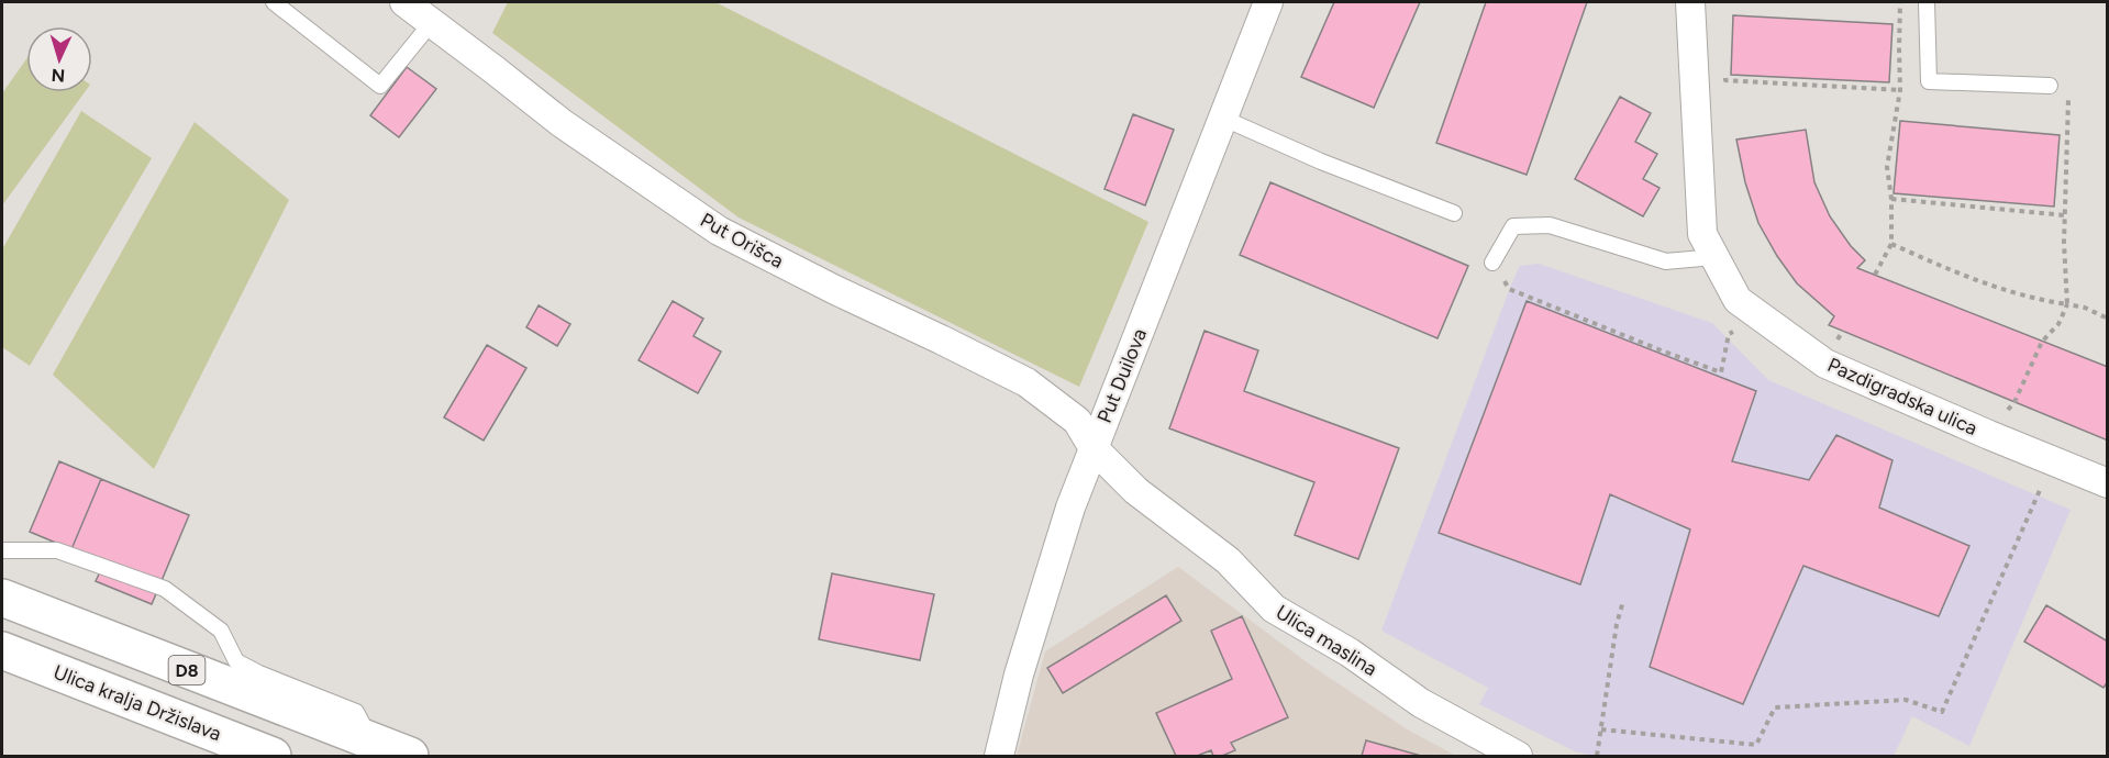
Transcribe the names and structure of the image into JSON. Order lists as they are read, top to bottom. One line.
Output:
{"streets":{"highway":["D8","Ulica kralja Držislava"],"street":["Put Orišca","Put Duilova","Pazdigradska ulica","Ulica maslina"]},"crossings":[["Put Orišca","Put Duilova"],["Put Orišca","Ulica maslina"],["Put Duilova","Ulica maslina"]],"north":"bottom"}
